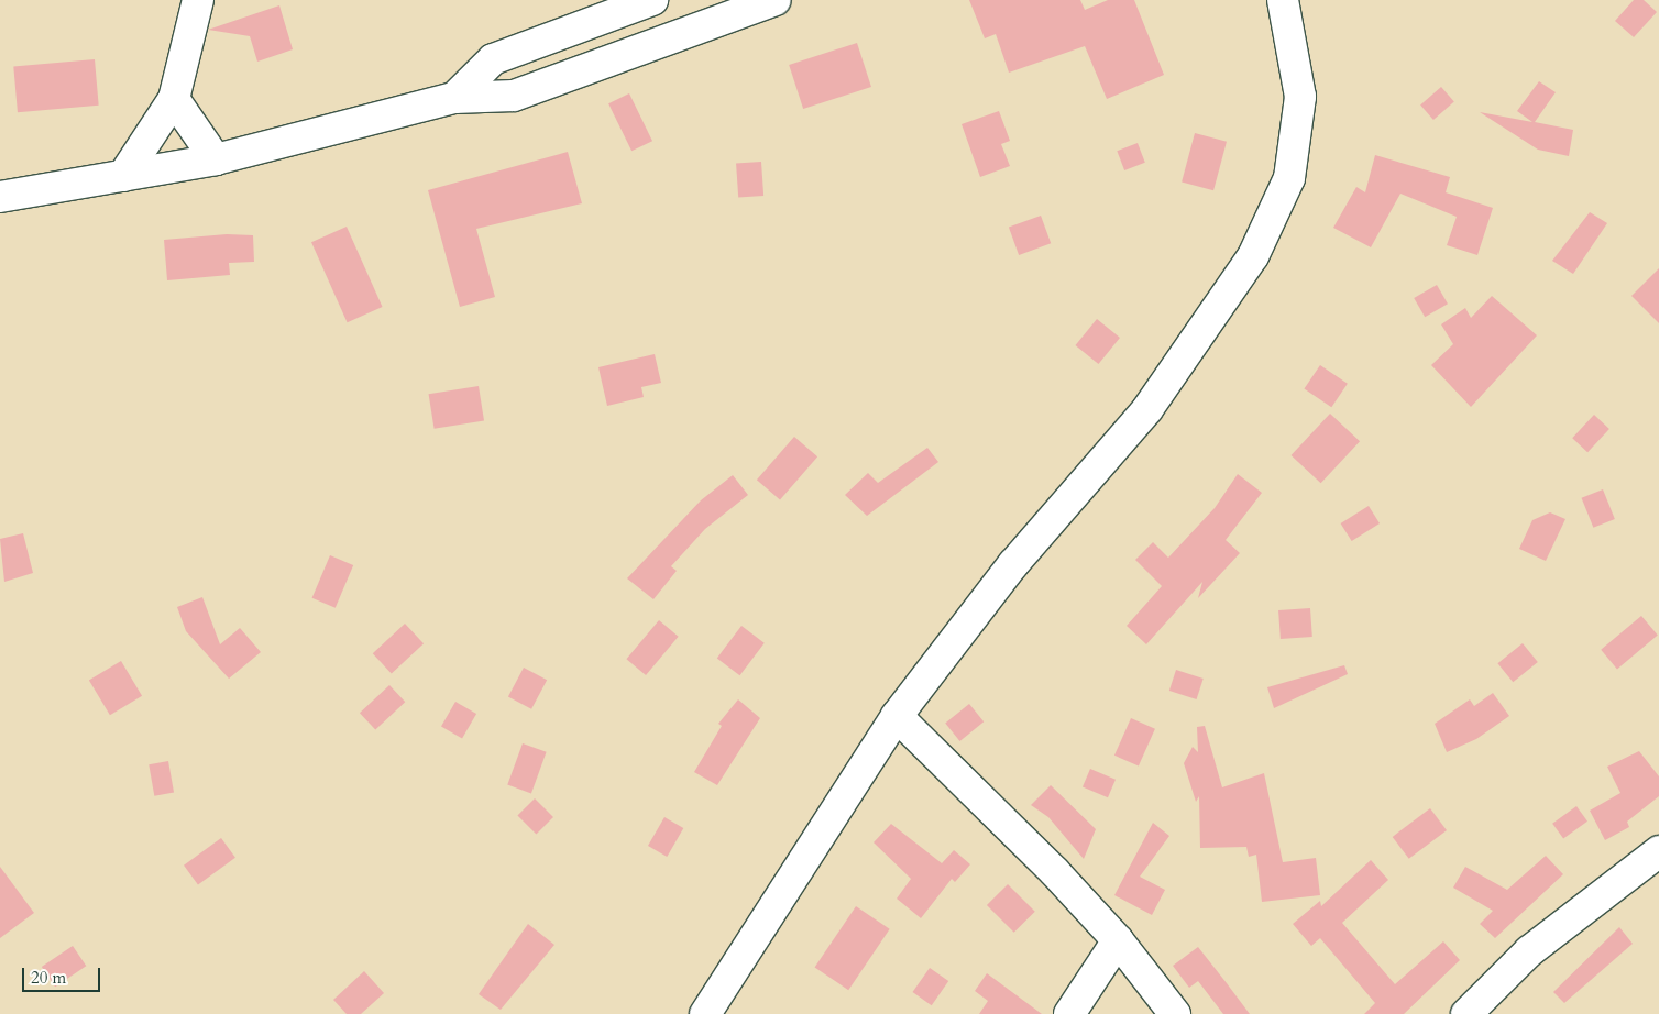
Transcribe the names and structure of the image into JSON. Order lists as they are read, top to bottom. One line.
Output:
{"scale_bar":"20 m"}
